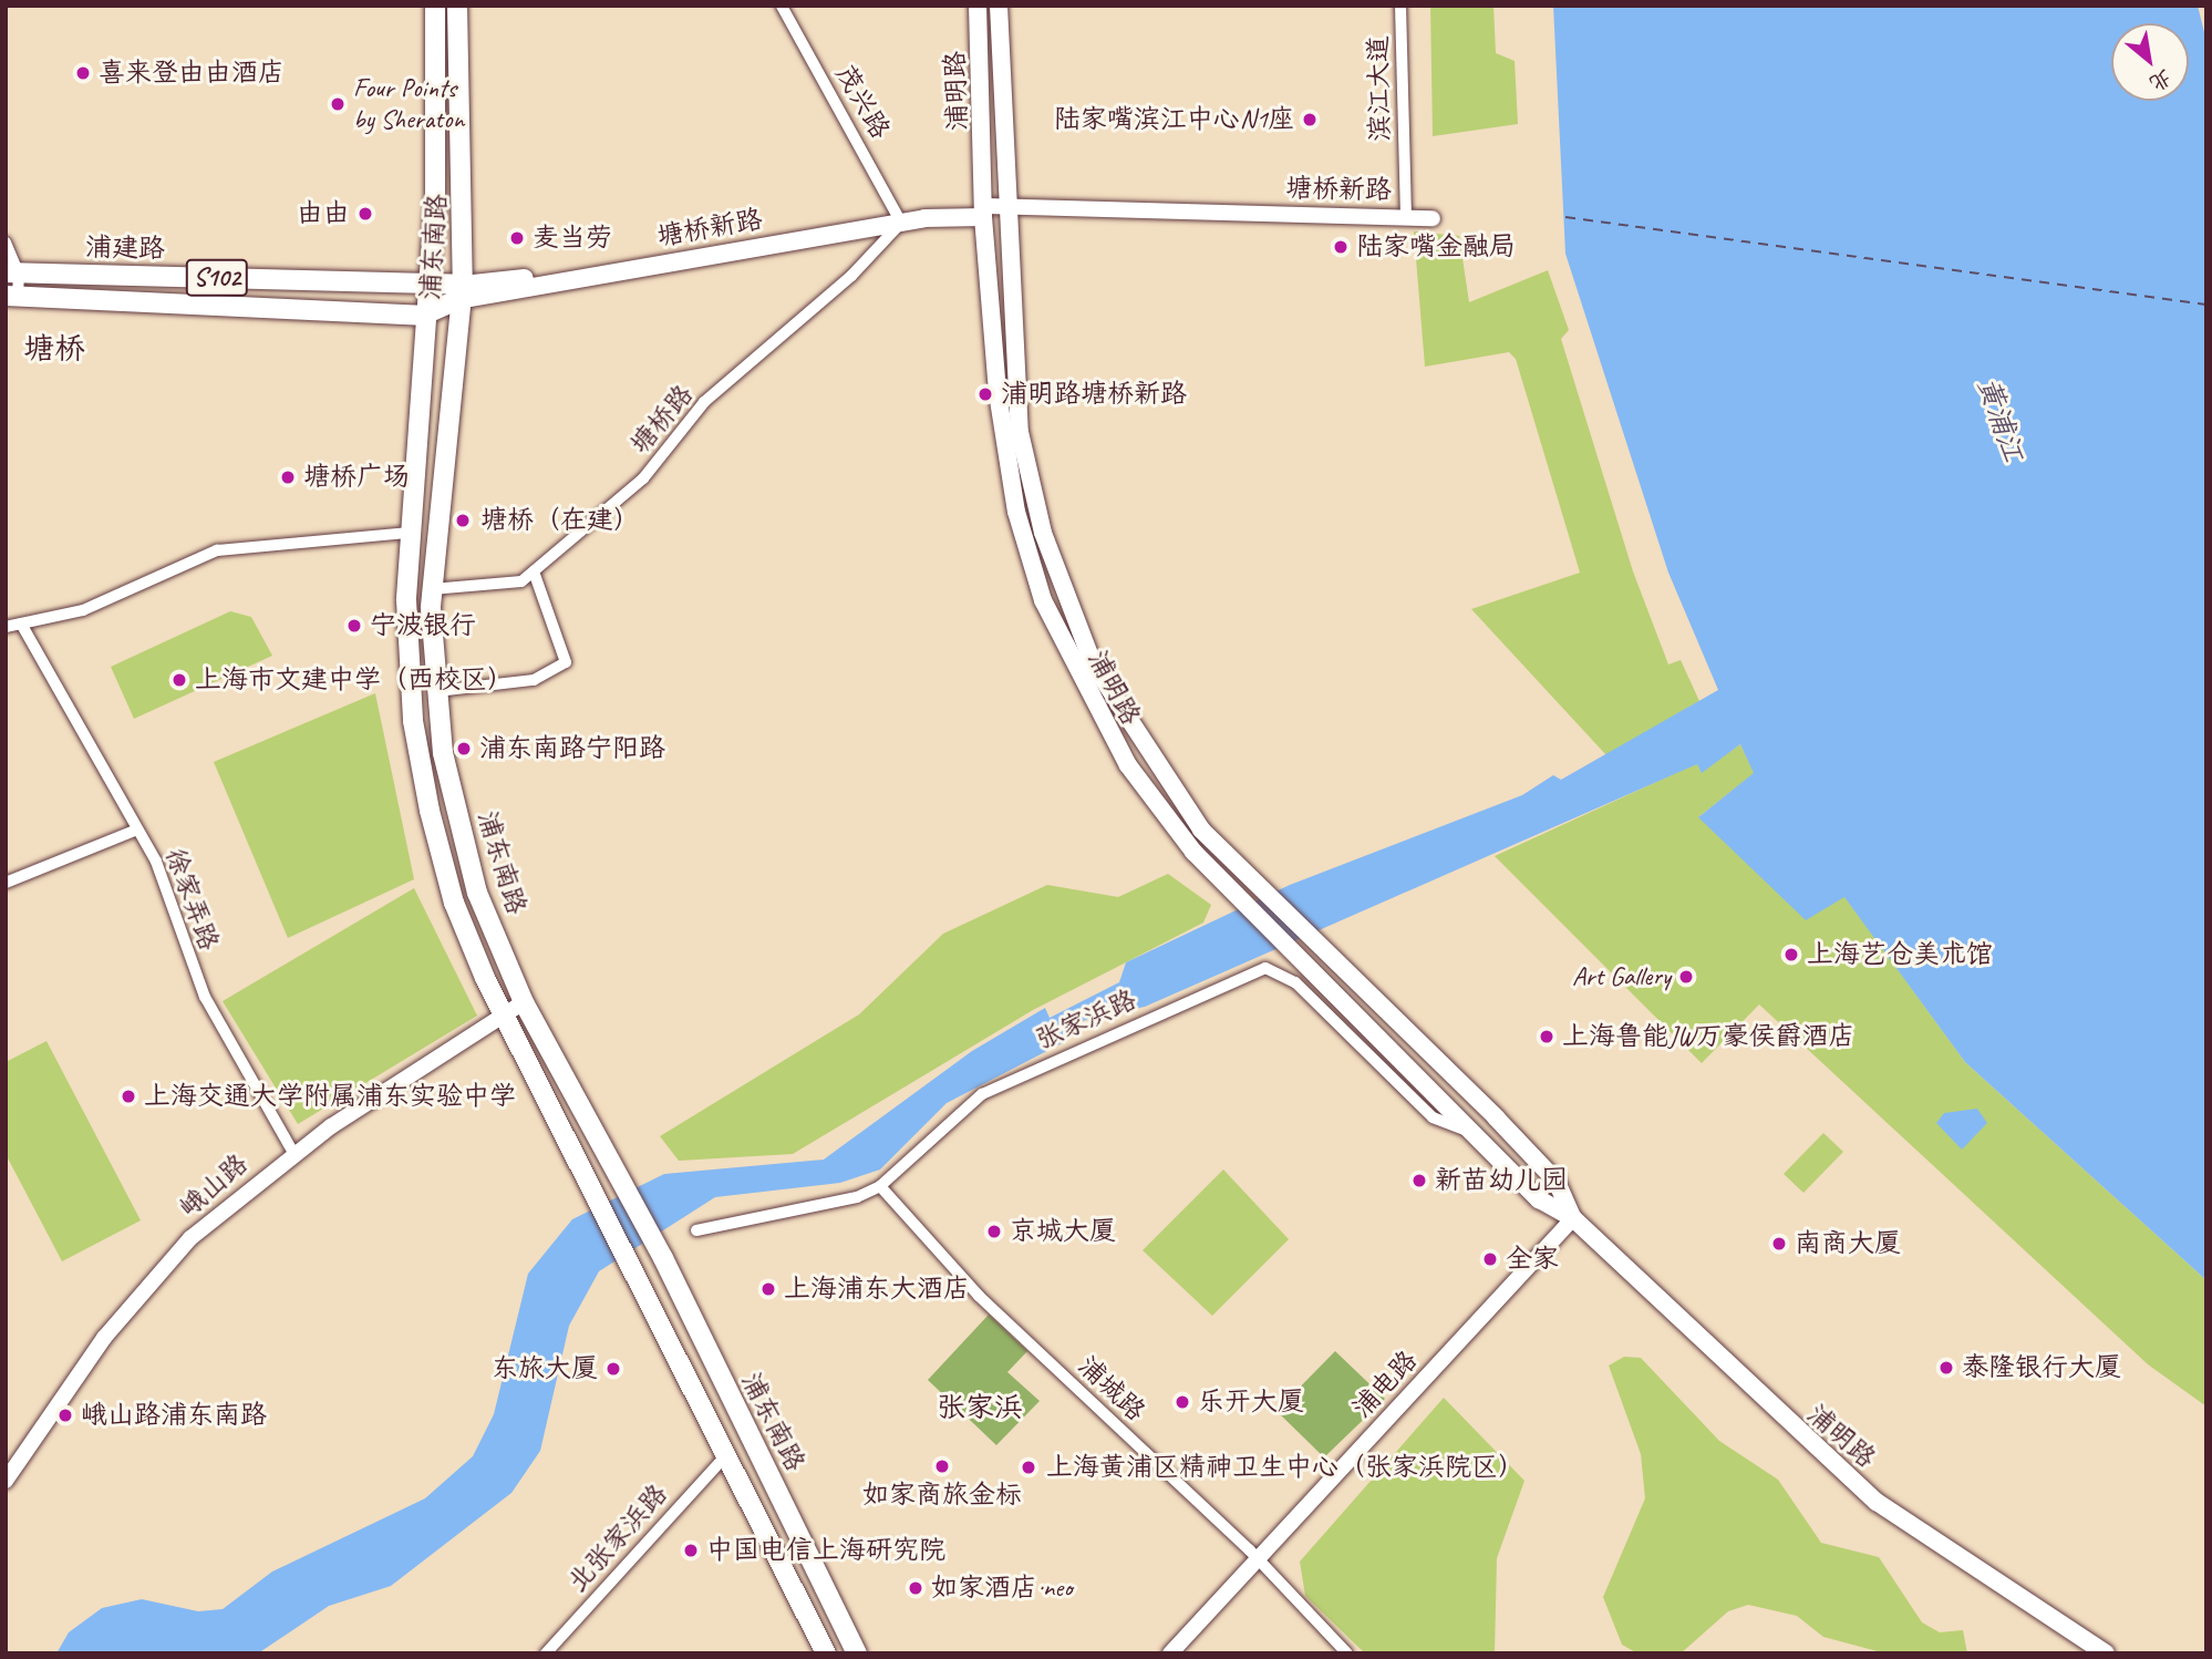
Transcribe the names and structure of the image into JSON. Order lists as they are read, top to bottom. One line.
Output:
{"streets":{"main road":["浦明路","塘桥新路","浦东南路","浦建路","S102"],"street":["滨江大道","茂兴路","塘桥路","徐家弄路","张家浜路","峨山路","浦电路","浦城路","北张家浜路"]},"crossings":[["滨江大道","塘桥新路"],["浦明路","塘桥新路"],["浦明路","张家浜路"],["浦明路","浦电路"],["茂兴路","塘桥新路"],["茂兴路","塘桥路"],["塘桥新路","浦东南路"],["塘桥新路","浦建路"],["塘桥新路","塘桥路"],["浦东南路","浦建路"],["浦东南路","塘桥路"],["浦东南路","峨山路"],["浦东南路","北张家浜路"],["徐家弄路","峨山路"],["张家浜路","浦城路"],["浦电路","浦城路"]],"districts":["塘桥","张家浜"],"water":["黄浦江"],"places":["喜来登由由酒店","Four Points by Sheraton","陆家嘴滨江中心N1座","由由","麦当劳","陆家嘴金融局","浦明路塘桥新路","塘桥广场","塘桥（在建）","宁波银行","上海市文建中学（西校区）","浦东南路宁阳路","上海艺仓美术馆","Art Gallery","上海鲁能JW万豪侯爵酒店","上海交通大学附属浦东实验中学","新苗幼儿园","京城大厦","南商大厦","全家","上海浦东大酒店","泰隆银行大厦","东旅大厦","乐开大厦","峨山路浦东南路","如家商旅金标","上海黄浦区精神卫生中心（张家浜院区）","中国电信上海研究院","如家酒店·neo"],"north":"bottom right"}
